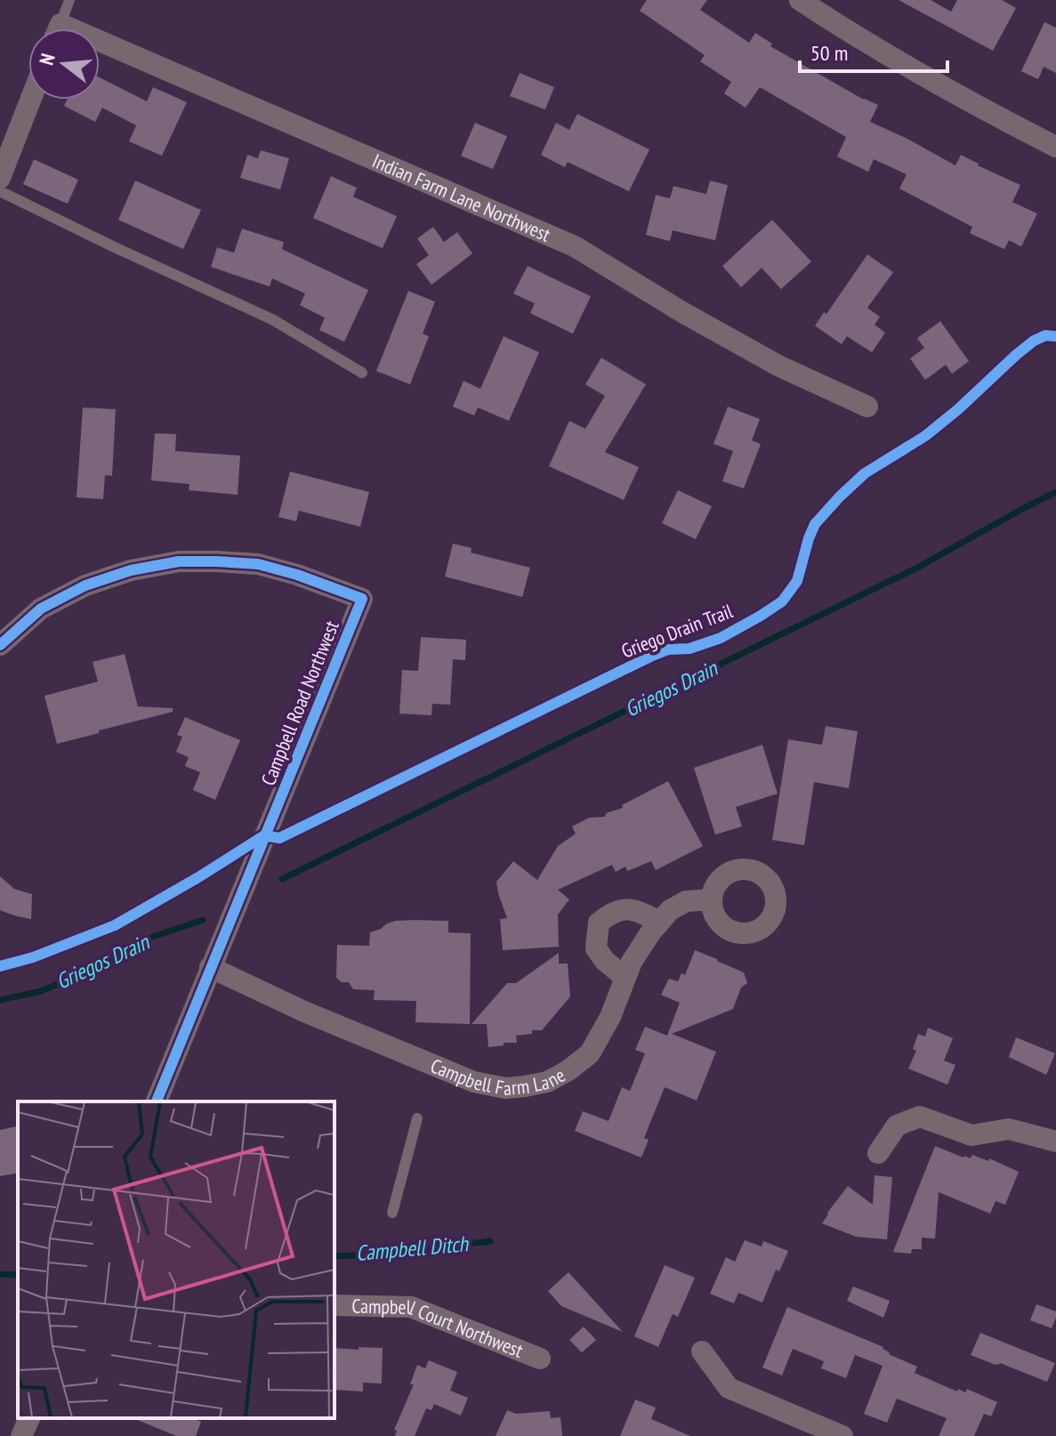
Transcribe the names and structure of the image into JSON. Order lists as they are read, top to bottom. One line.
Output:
{"streets":{"street":["Indian Farm Lane Northwest","Campbell Road Northwest","Campbell Farm Lane","Campbell Court Northwest"],"cycle path":["Griego Drain Trail"]},"crossings":[["Campbell Road Northwest","Campbell Farm Lane"]],"water":["Griegos Drain","Campbell Ditch"],"scale_bar":"50 m","north":"left"}
